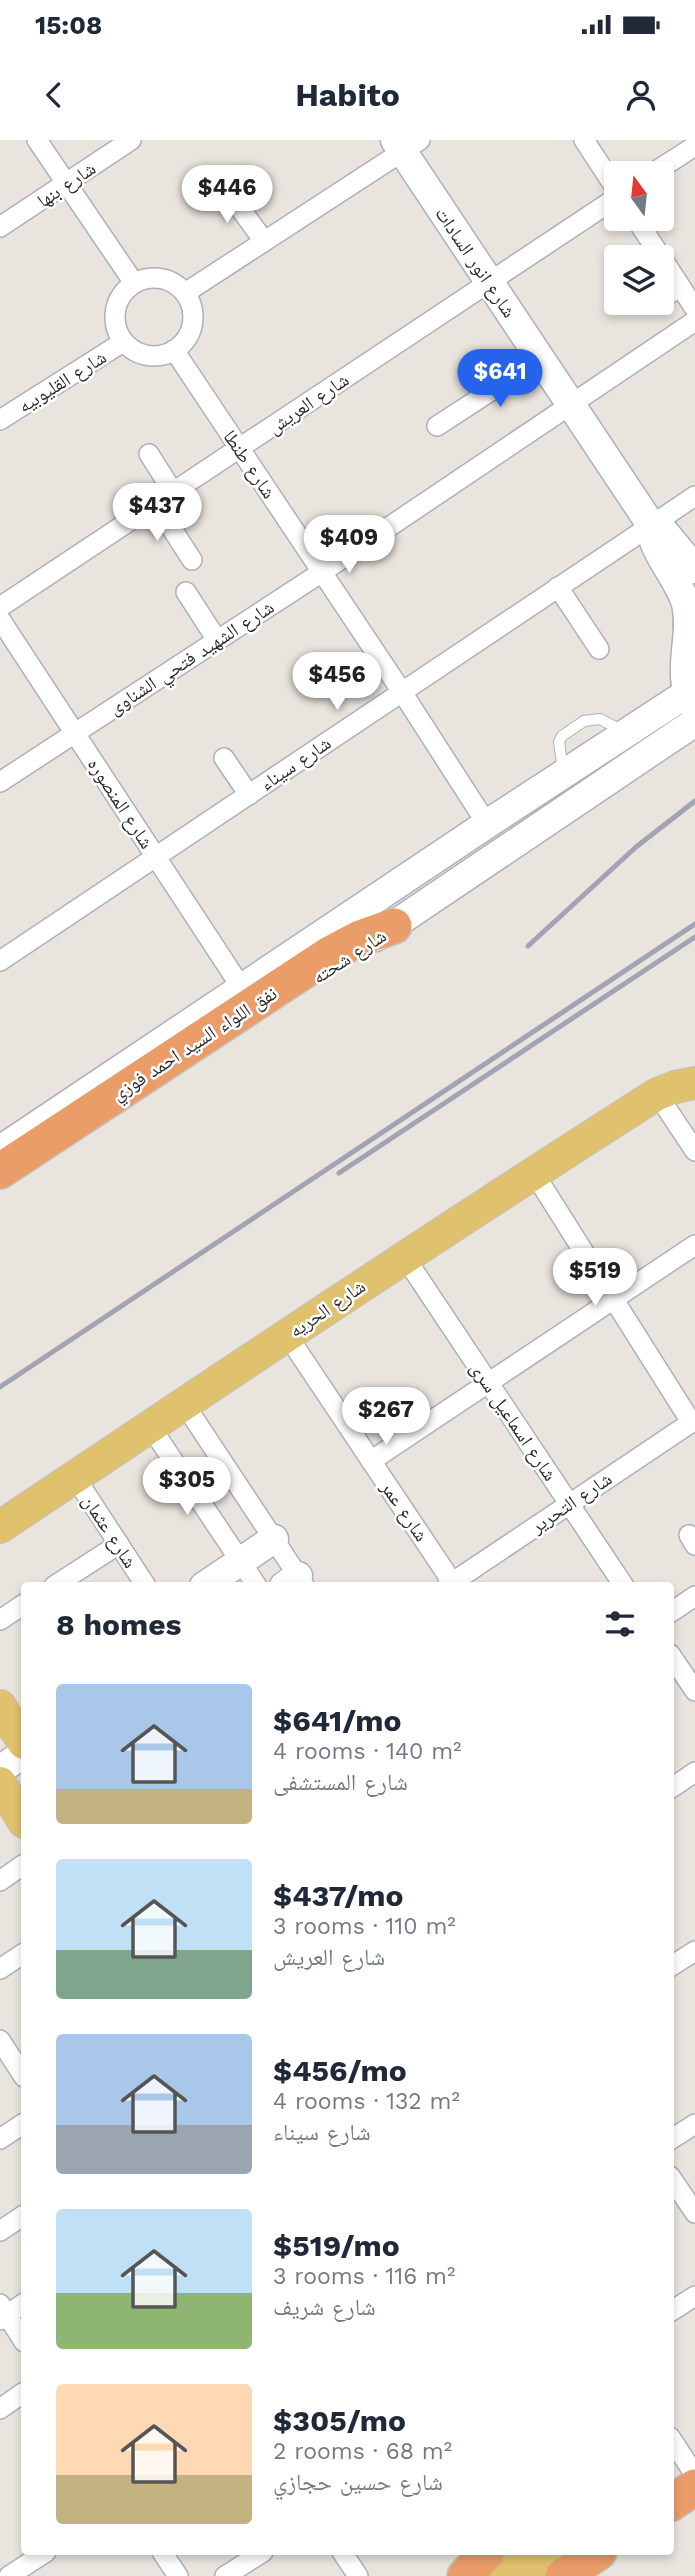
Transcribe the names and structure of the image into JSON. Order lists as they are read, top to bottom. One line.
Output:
{"streets":{"highway":["نفق اللواء السيد احمد فوزي"],"main road":["شارع انور السادات","شارع شحته","شارع الحريه"],"street":["شارع بنها","شارع القليوبيه","شارع العريش","شارع طنطا","شارع الشهيد فتحي الشناوى","شارع سيناء","شارع المنصوره","شارع اسماعيل سرى","شارع التحرير","شارع عمر","شارع عثمان"]},"crossings":[["شارع انور السادات","شارع العريش"],["شارع انور السادات","شارع الشهيد فتحي الشناوى"],["شارع انور السادات","شارع سيناء"],["شارع انور السادات","شارع شحته"],["شارع القليوبيه","شارع طنطا"],["شارع العريش","شارع طنطا"],["شارع طنطا","شارع الشهيد فتحي الشناوى"],["شارع طنطا","شارع سيناء"],["شارع طنطا","شارع شحته"],["شارع الشهيد فتحي الشناوى","شارع المنصوره"],["شارع سيناء","شارع المنصوره"],["شارع المنصوره","شارع شحته"],["شارع شحته","نفق اللواء السيد احمد فوزي"],["شارع الحريه","شارع اسماعيل سرى"],["شارع الحريه","شارع عمر"],["شارع الحريه","شارع عثمان"],["شارع اسماعيل سرى","شارع التحرير"]],"north":"top","page":{"status":"15:08","header":"Habito","price":["$446","$641","$437","$409","$456","$519","$267","$305"],"heading":"8 homes","list":[{"name":"$641/mo","note":"4 rooms · 140 m² · شارع المستشفى"},{"name":"$437/mo","note":"3 rooms · 110 m² · شارع العريش"},{"name":"$456/mo","note":"4 rooms · 132 m² · شارع سيناء"},{"name":"$519/mo","note":"3 rooms · 116 m² · شارع شريف"},{"name":"$305/mo","note":"2 rooms · 68 m² · شارع حسين حجازي"}]}}
